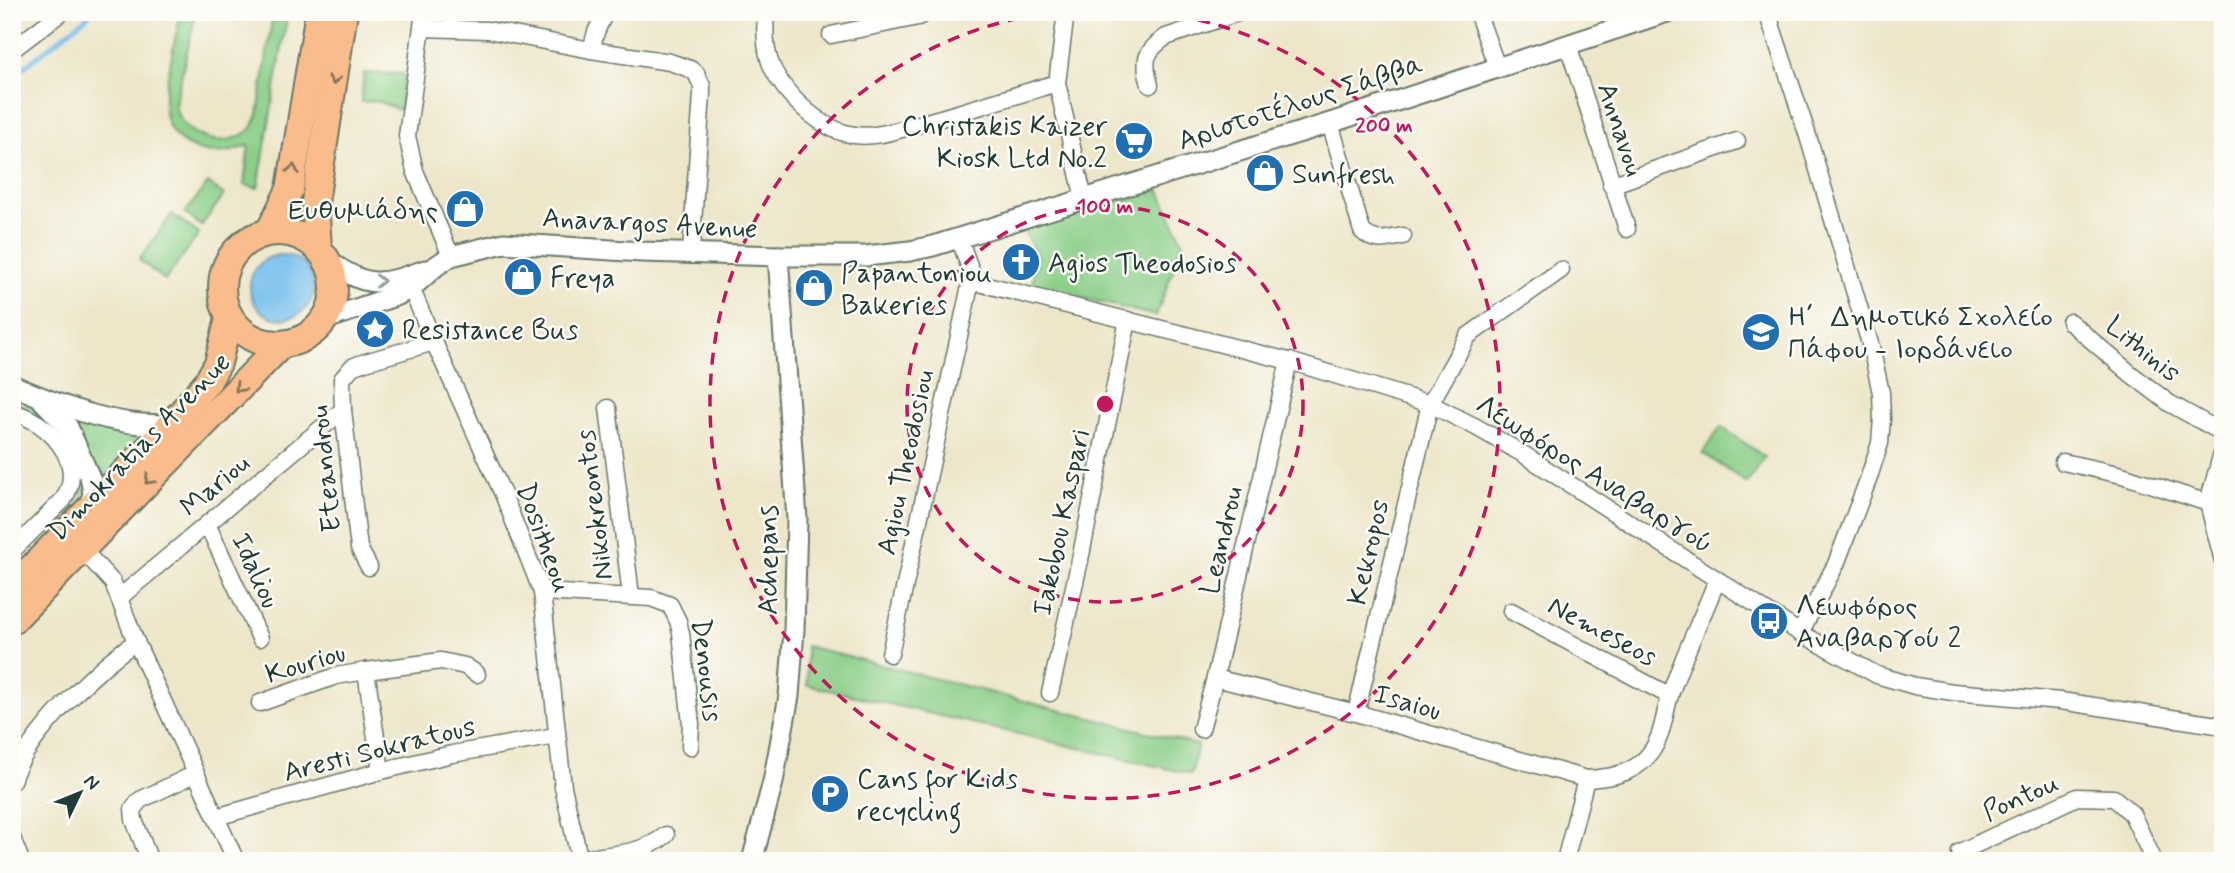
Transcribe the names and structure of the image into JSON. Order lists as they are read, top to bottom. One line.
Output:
{"streets":{"highway":["Dimokratias Avenue"],"street":["Αριστοτέλους Σάββα","Annavou","Anavargos Avenue","Lithinis","Agiou Theodosiou","Eteandrou","Λεωφόρος Αναβαργού","Mariou","Nikokreontos","Iakobou Kaspari","Dositheou","Leandrou","Kekropos","Achepans","Idaliou","Nemeseos","Kouriou","Denousis","Isaiou","Aresti Sokratous","Pontou"]},"crossings":[["Αριστοτέλους Σάββα","Annavou"],["Αριστοτέλους Σάββα","Anavargos Avenue"],["Anavargos Avenue","Dimokratias Avenue"],["Anavargos Avenue","Dositheou"],["Anavargos Avenue","Achepans"],["Agiou Theodosiou","Λεωφόρος Αναβαργού"],["Eteandrou","Mariou"],["Eteandrou","Dositheou"],["Λεωφόρος Αναβαργού","Iakobou Kaspari"],["Λεωφόρος Αναβαργού","Leandrou"],["Λεωφόρος Αναβαργού","Kekropos"],["Mariou","Idaliou"],["Nikokreontos","Denousis"],["Dositheou","Denousis"],["Dositheou","Aresti Sokratous"],["Leandrou","Isaiou"],["Kekropos","Isaiou"],["Kouriou","Aresti Sokratous"]],"places":{"supermarket":["Christakis Kaizer Kiosk Ltd No.2"],"shop":["Sunfresh","Ευθυμιάδης","Freya","Papantoniou Bakeries"],"church":["Agios Theodosios"],"place":["Resistance Bus"],"school or university":["Η΄ Δημοτικό Σχολείο Πάφου - Ιορδάνειο"],"bus stop":["Λεωφόρος Αναβαργού 2"],"parking":["Cans for Kids recycling"]},"north":"top right","rings":["200 m","100 m"]}
